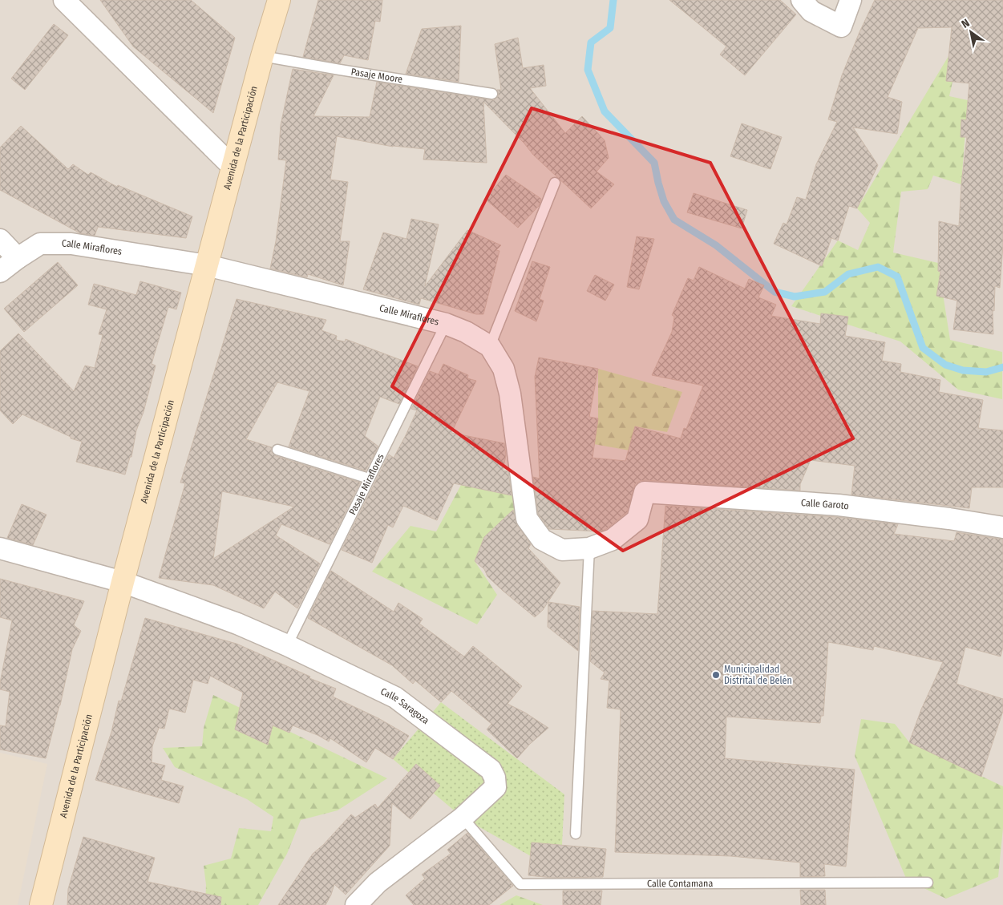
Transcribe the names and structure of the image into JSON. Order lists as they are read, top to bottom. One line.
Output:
{"streets":{"main road":["Avenida de la Participación"],"street":["Calle Miraflores","Calle Garoto","Calle Saragoza"],"lane":["Pasaje Moore","Pasaje Miraflores","Calle Contamana"]},"crossings":[["Pasaje Moore","Avenida de la Participación"],["Avenida de la Participación","Calle Miraflores"],["Avenida de la Participación","Calle Saragoza"],["Calle Miraflores","Pasaje Miraflores"],["Calle Miraflores","Calle Garoto"],["Pasaje Miraflores","Calle Saragoza"],["Calle Saragoza","Calle Contamana"]],"places":["Municipalidad Distrital de Belén"],"north":"top left"}
